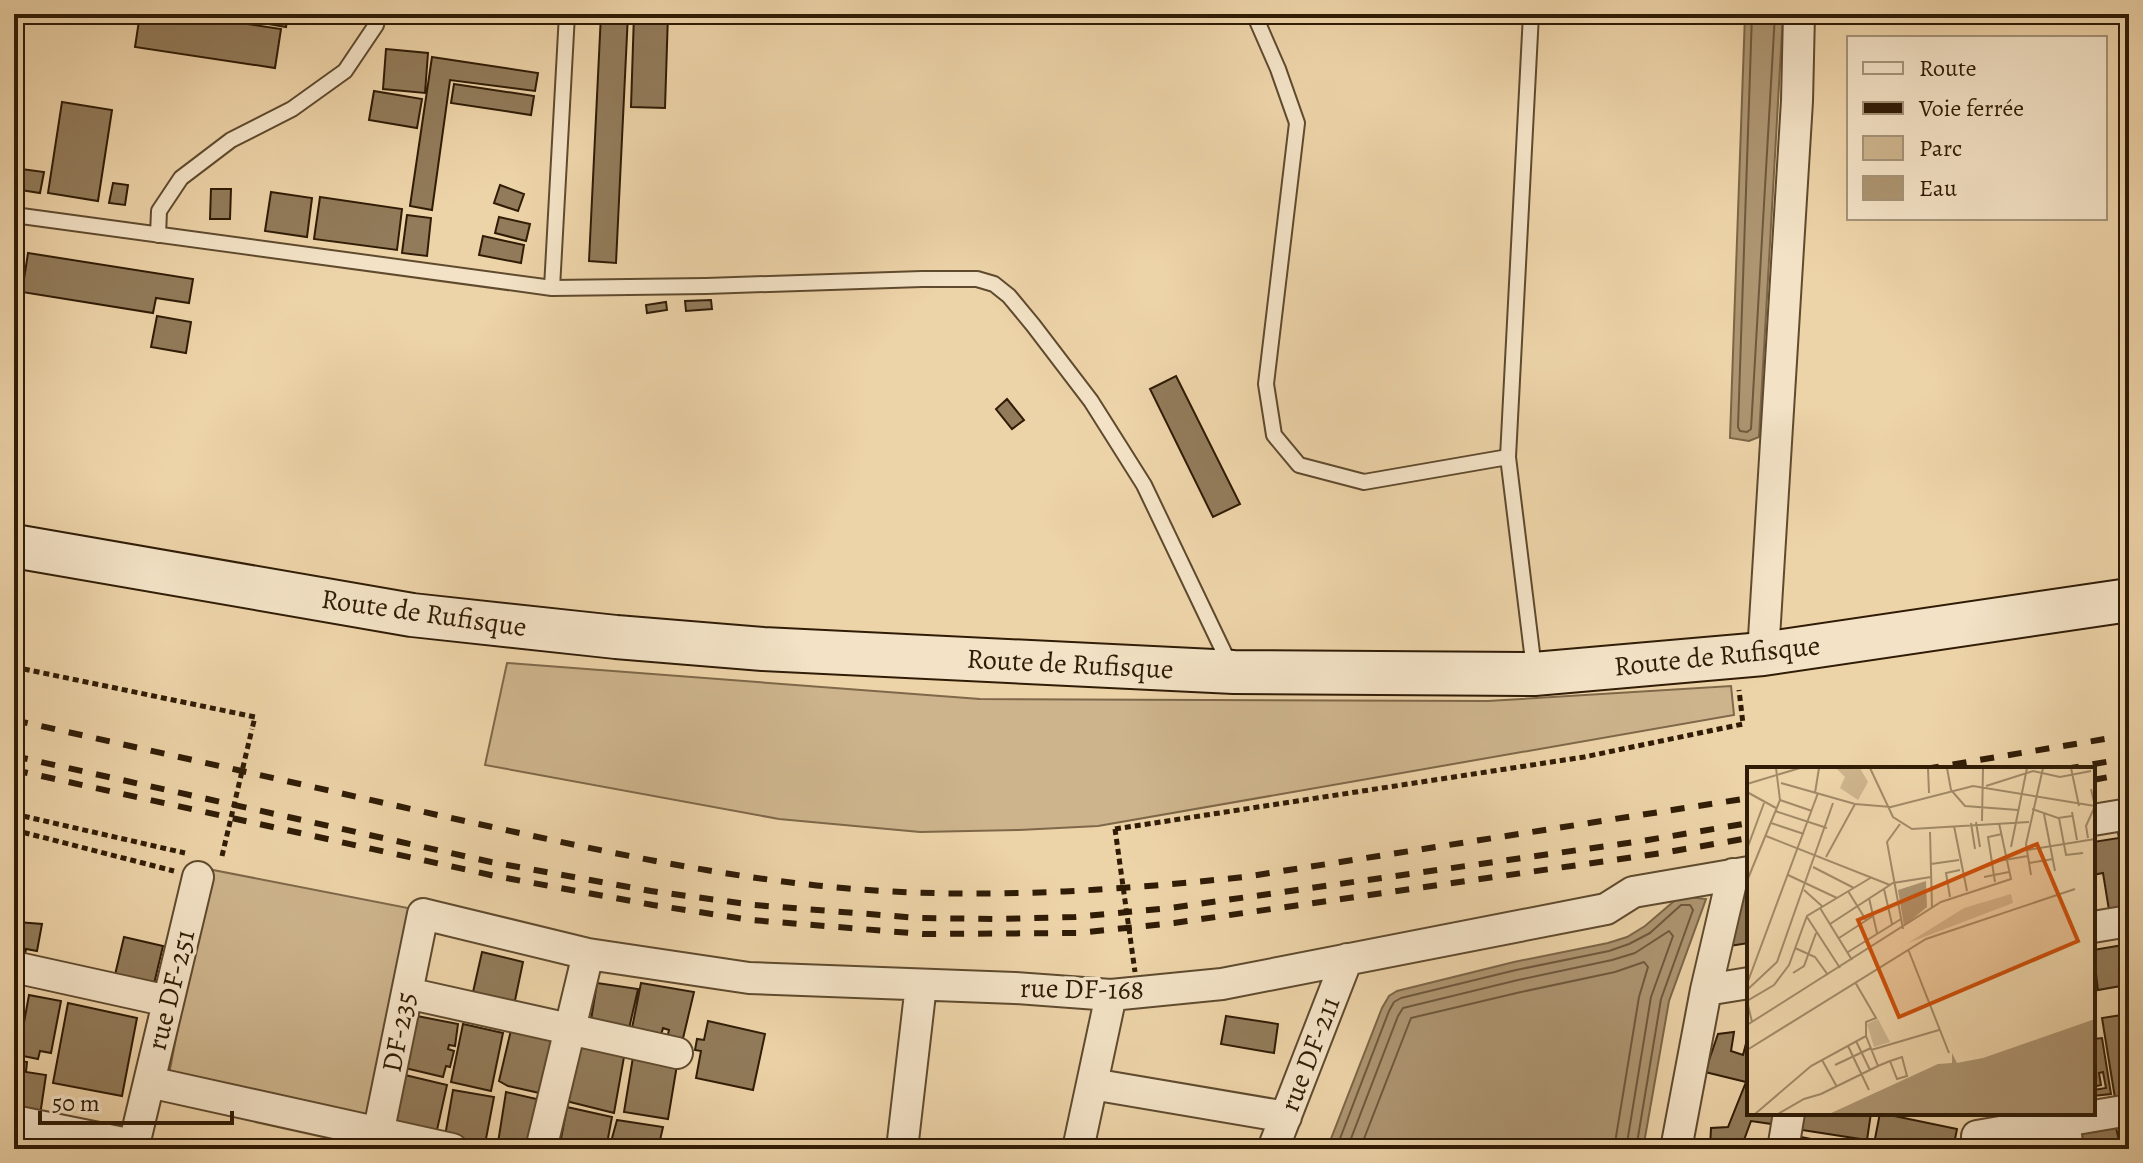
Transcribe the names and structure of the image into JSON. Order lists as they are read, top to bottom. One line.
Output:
{"streets":{"main road":["Route de Rufisque"],"street":["rue DF-168","rue DF-251","DF-235","rue DF-211"]},"crossings":[["rue DF-168","DF-235"],["rue DF-168","rue DF-211"]],"legend":["Route","Voie ferrée","Parc","Eau"],"scale_bar":"50 m"}
